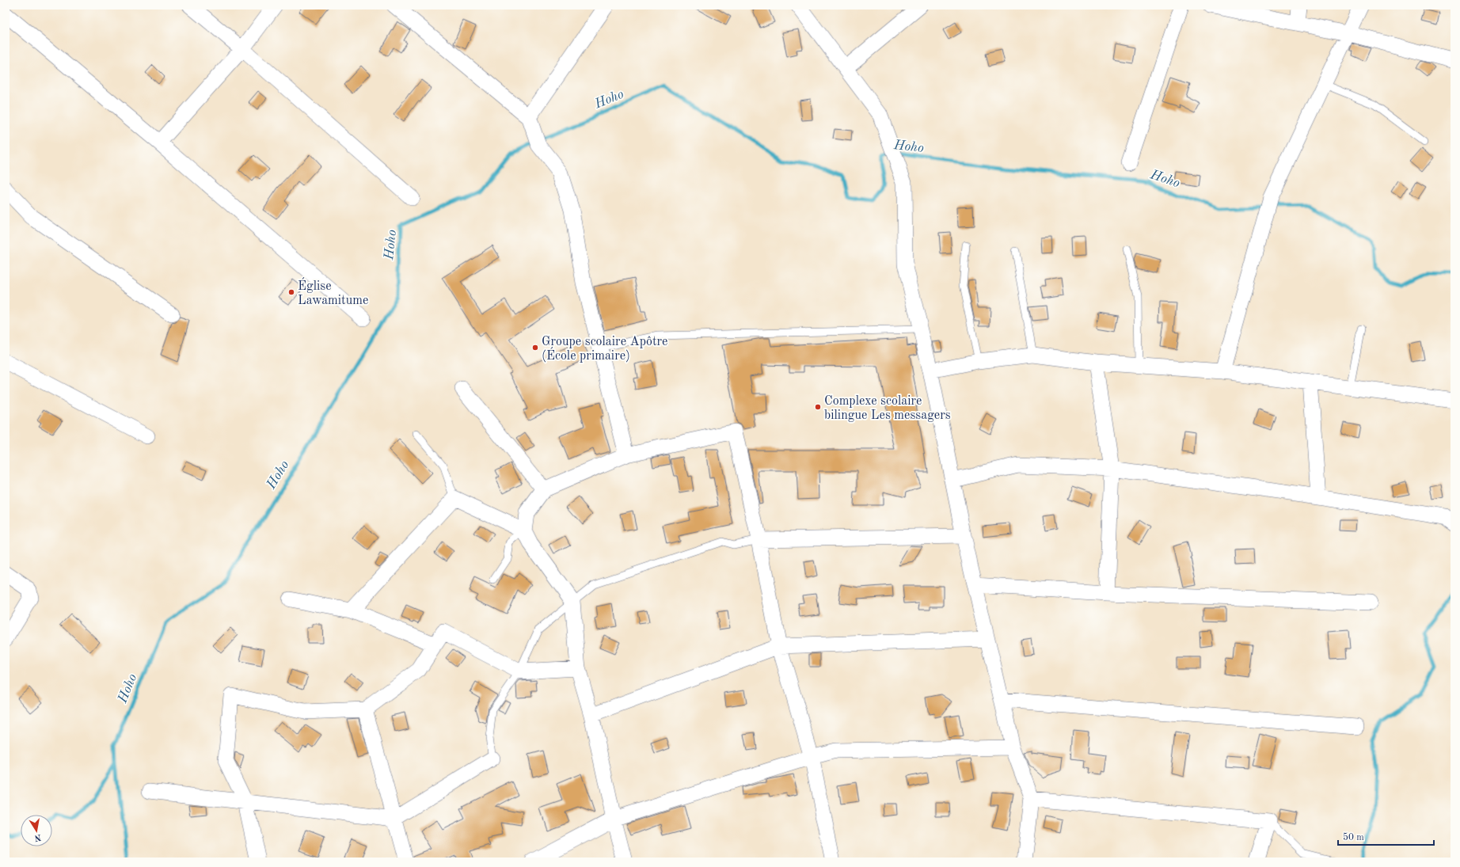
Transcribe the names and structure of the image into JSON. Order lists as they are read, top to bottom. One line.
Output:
{"water":["Hoho"],"places":["Église Lawamitume","Groupe scolaire Apôtre (École primaire)","Complexe scolaire bilingue Les messagers"],"scale_bar":"50 m","north":"bottom"}
